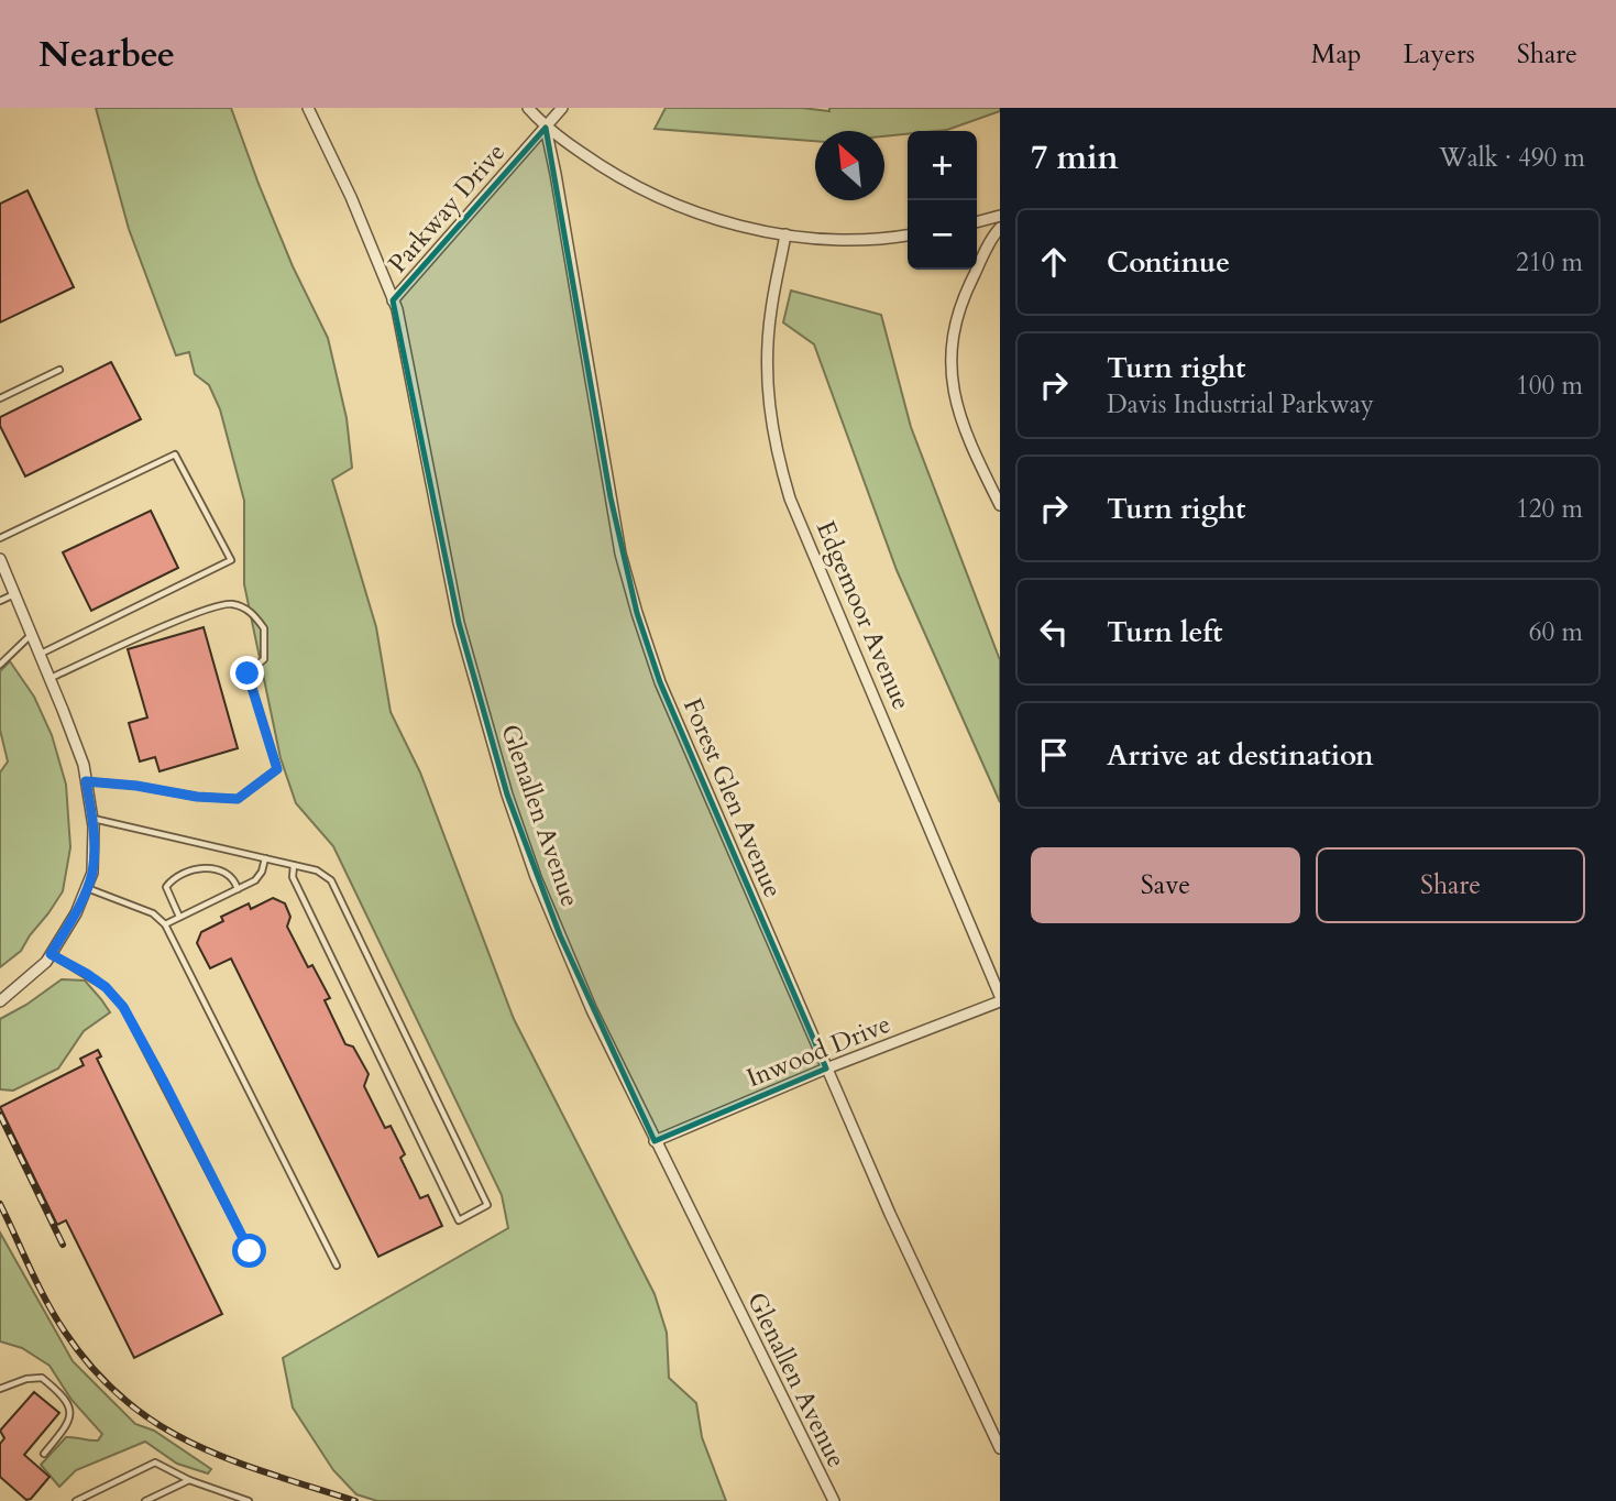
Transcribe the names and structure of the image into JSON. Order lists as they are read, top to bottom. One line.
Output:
{"streets":{"street":["Parkway Drive","Edgemoor Avenue","Forest Glen Avenue","Glenallen Avenue","Inwood Drive"]},"crossings":[["Parkway Drive","Forest Glen Avenue"],["Parkway Drive","Glenallen Avenue"],["Edgemoor Avenue","Inwood Drive"],["Forest Glen Avenue","Inwood Drive"],["Glenallen Avenue","Inwood Drive"]],"north":"top left","page":{"header":"Nearbee","nav":["Map","Layers","Share"],"heading":["7 min","Walk · 490 m"],"map_buttons":["+","−"],"list":[["Continue","210 m"],["Turn right","Davis Industrial Parkway","100 m"],["Turn right","120 m"],["Turn left","60 m"],"Arrive at destination"],"buttons":["Save","Share"]}}
